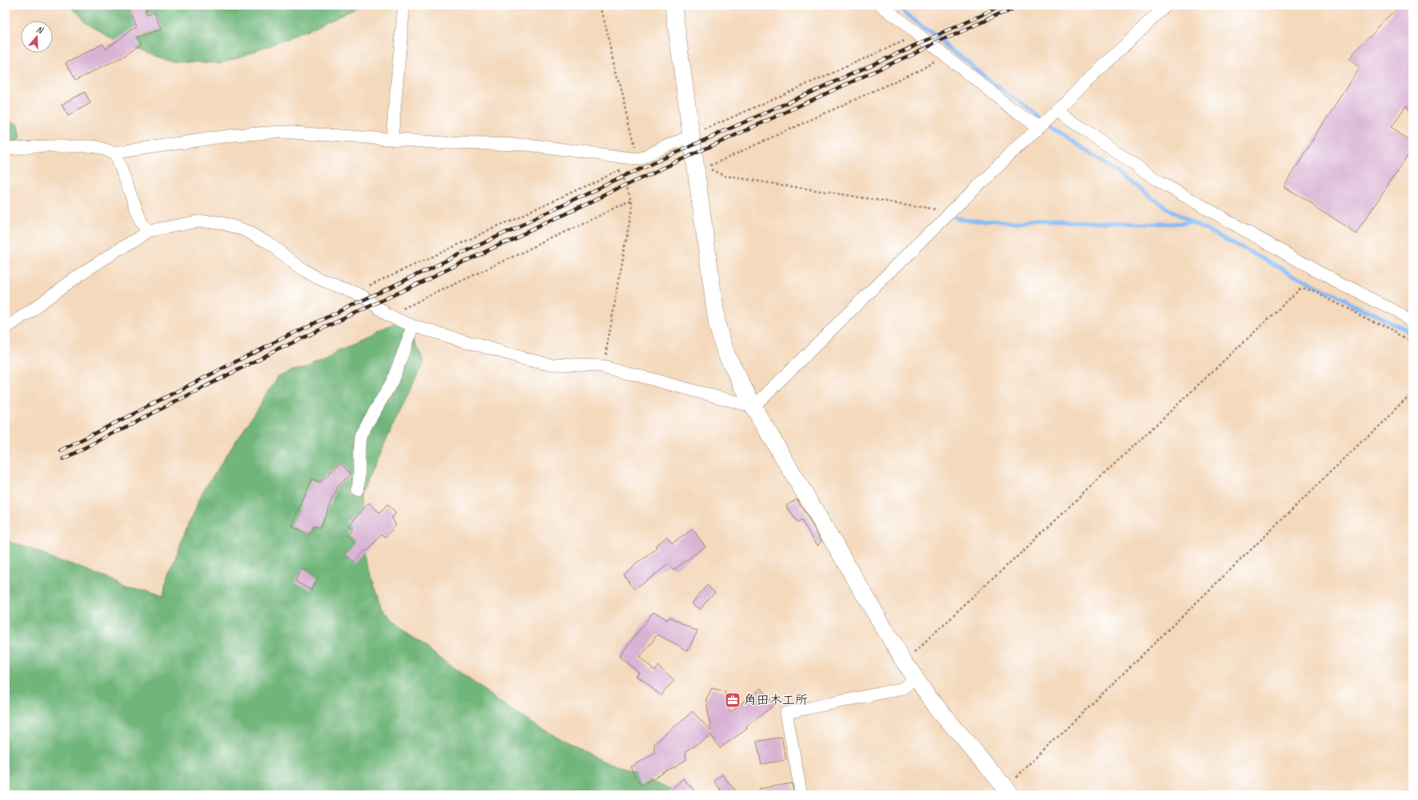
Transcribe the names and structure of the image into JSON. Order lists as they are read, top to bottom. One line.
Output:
{"places":{"office":["角田木工所"]},"north":"top"}
